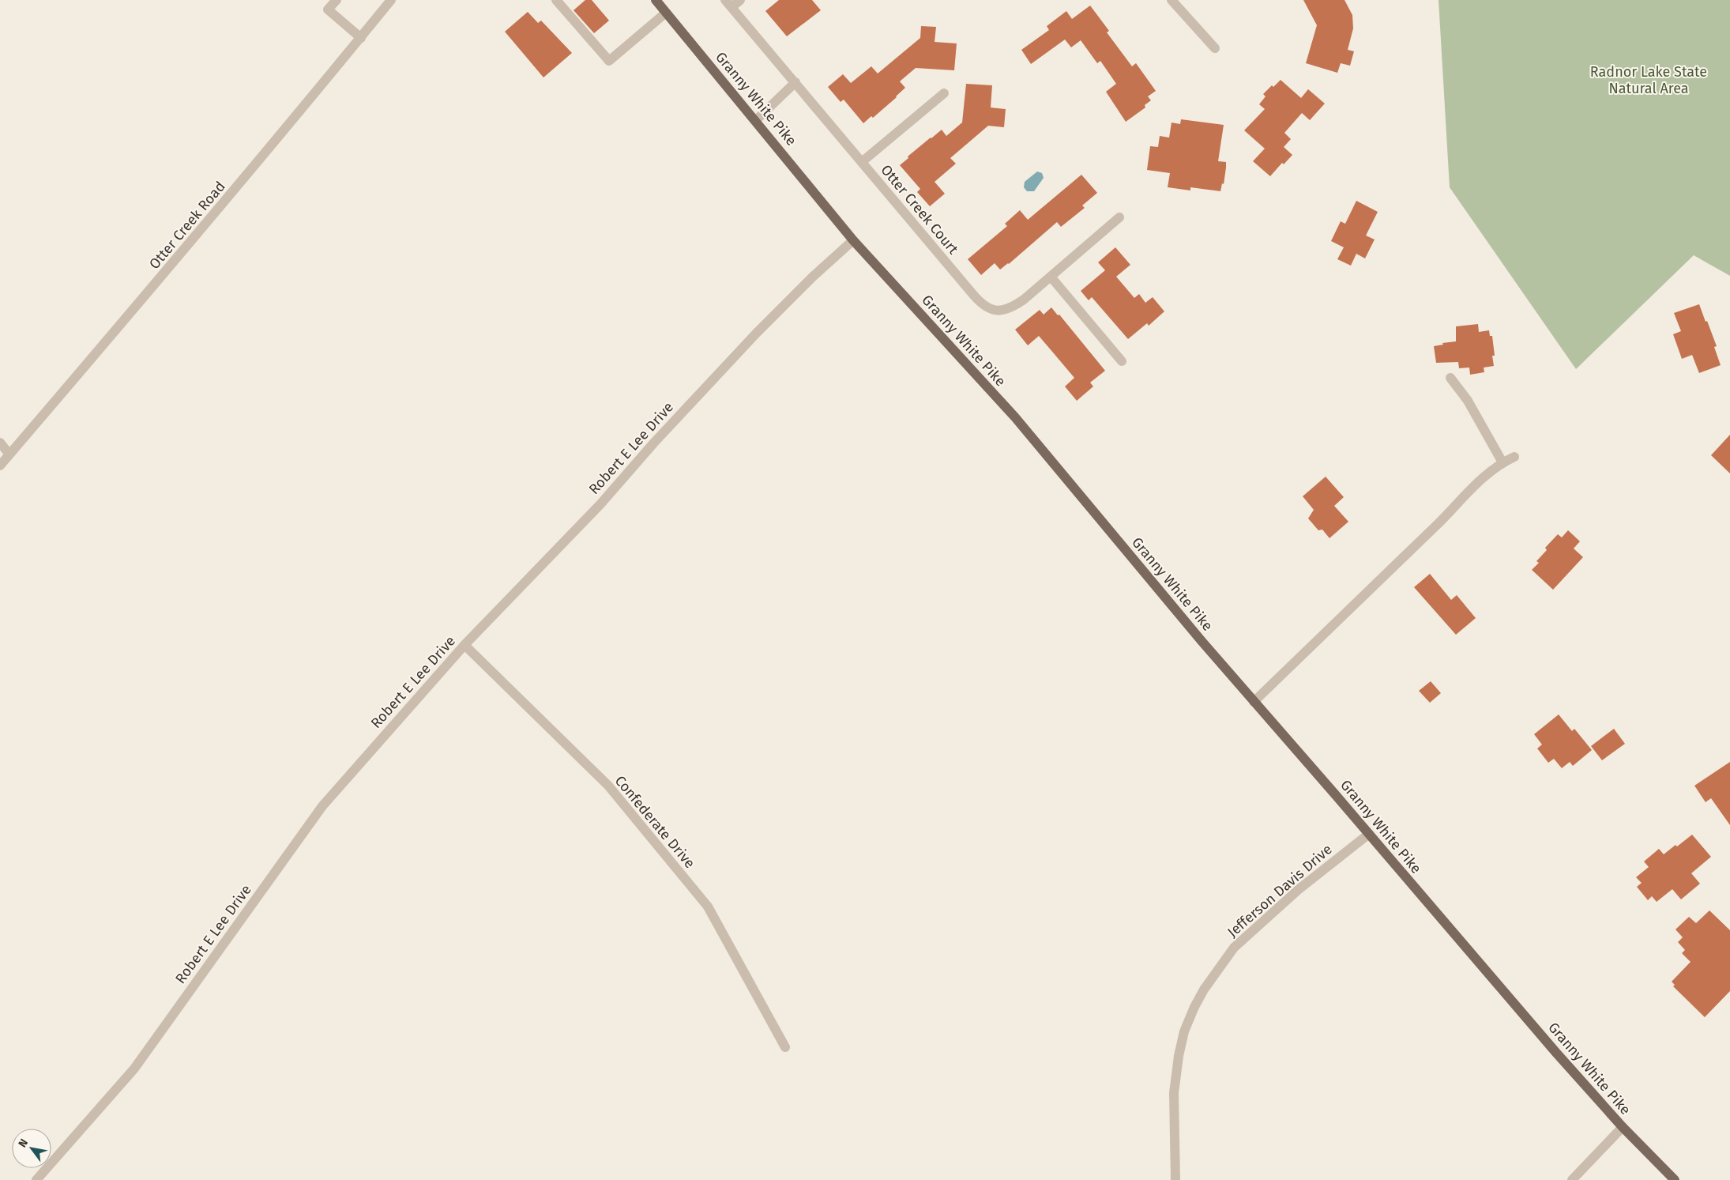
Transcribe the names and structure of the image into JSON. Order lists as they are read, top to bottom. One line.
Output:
{"streets":{"main road":["Granny White Pike"],"street":["Otter Creek Court","Otter Creek Road","Robert E Lee Drive","Confederate Drive","Jefferson Davis Drive"]},"crossings":[["Granny White Pike","Robert E Lee Drive"],["Granny White Pike","Jefferson Davis Drive"],["Robert E Lee Drive","Confederate Drive"]],"parks":["Radnor Lake State Natural Area"],"north":"top left"}
